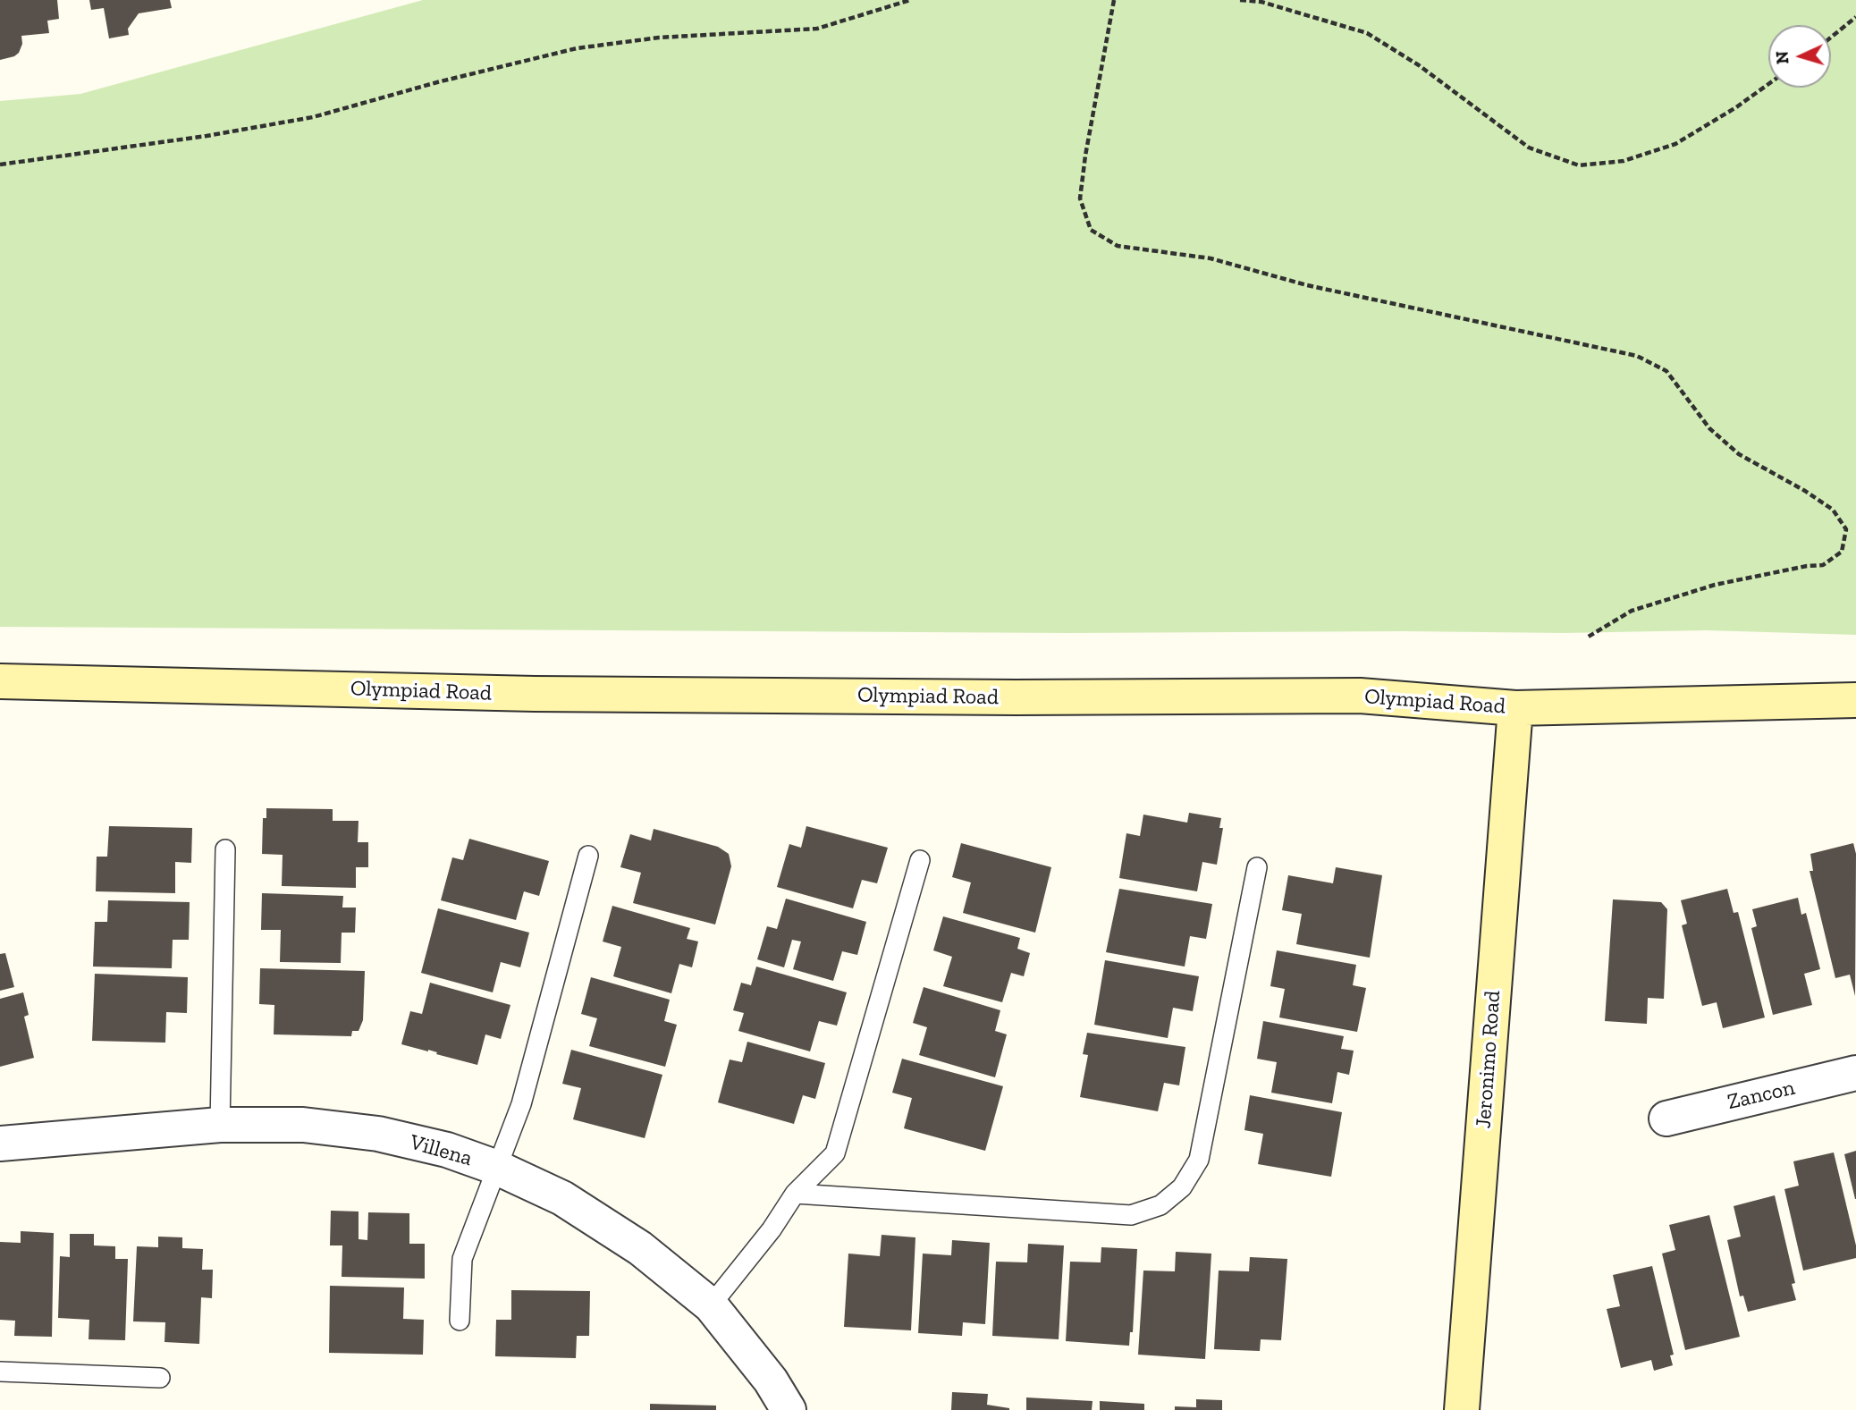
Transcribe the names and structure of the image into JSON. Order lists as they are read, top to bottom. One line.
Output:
{"streets":{"main road":["Olympiad Road","Jeronimo Road"],"street":["Zancon","Villena"]},"crossings":[["Olympiad Road","Jeronimo Road"]],"north":"left"}
